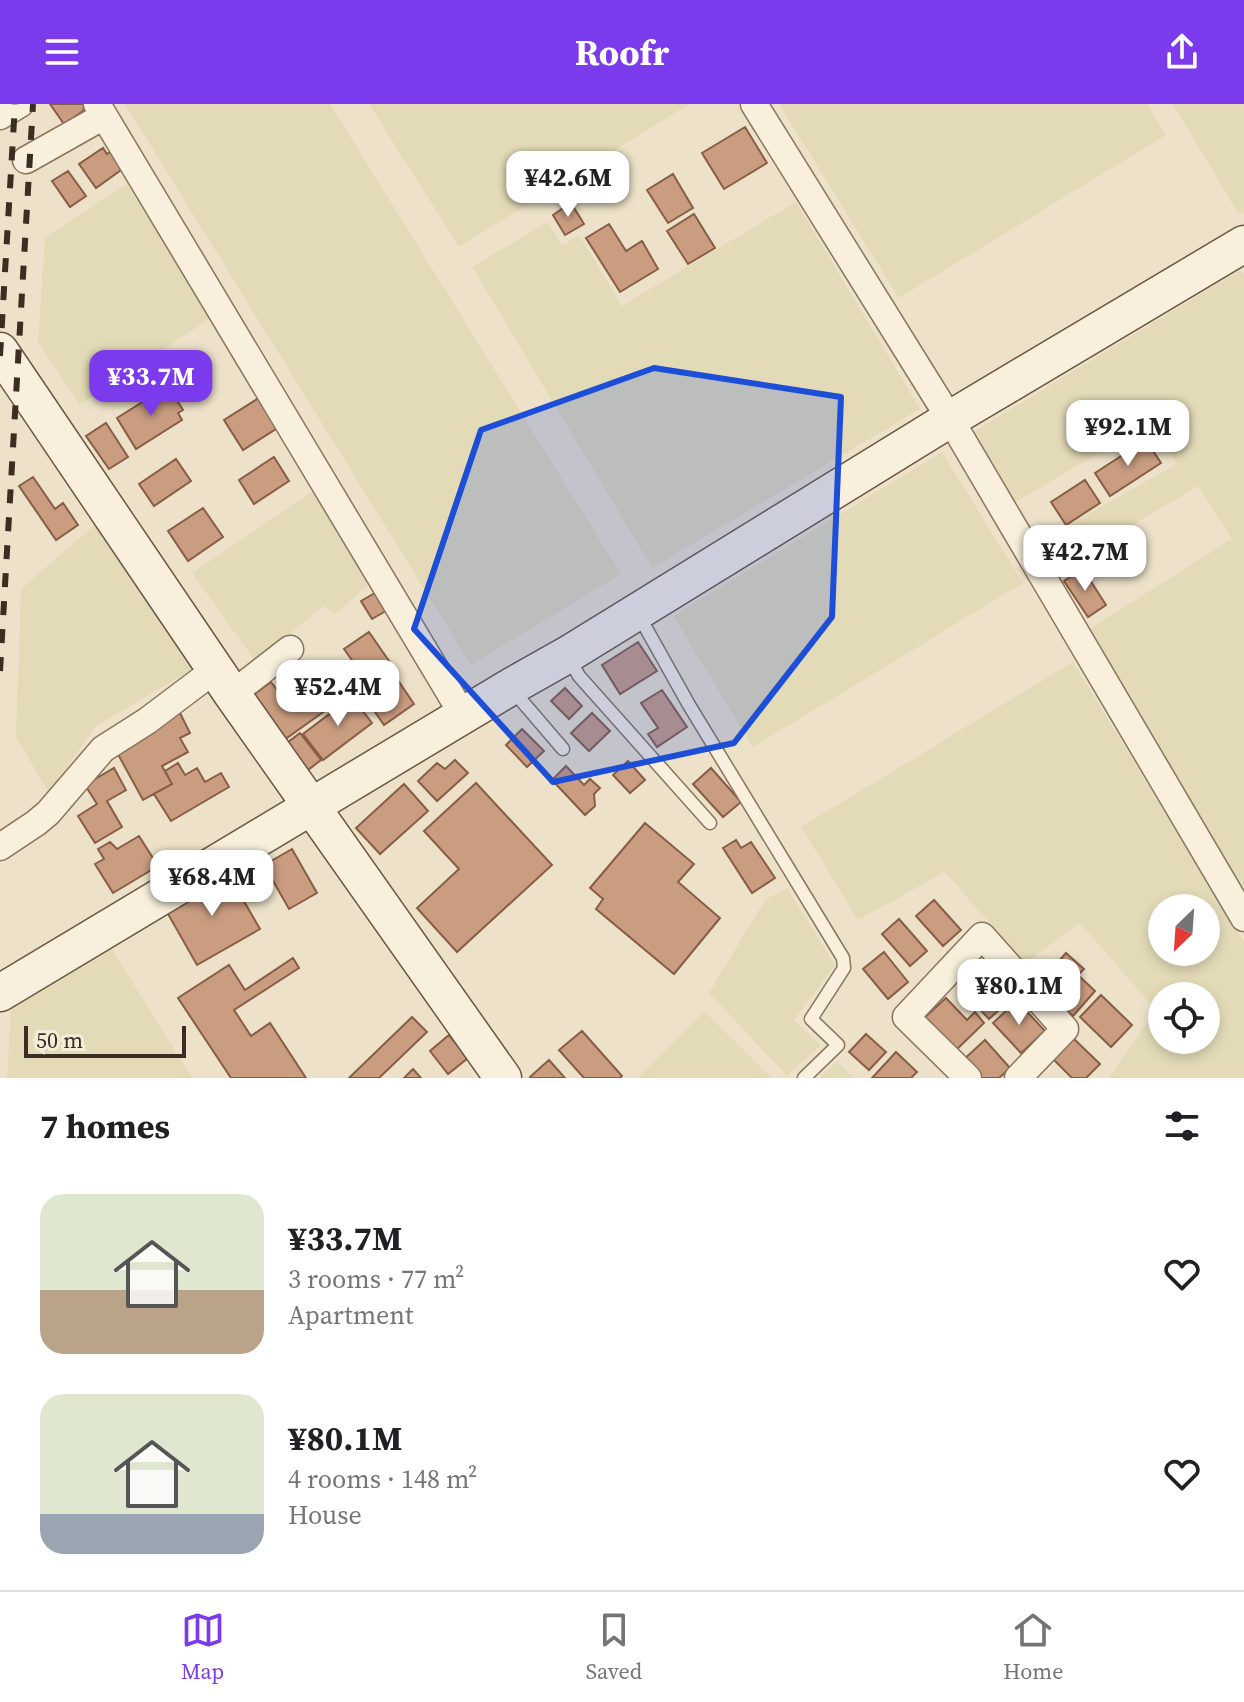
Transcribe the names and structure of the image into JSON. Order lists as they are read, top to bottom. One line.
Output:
{"scale_bar":"50 m","north":"bottom left","page":{"header":"Roofr","price":["¥42.6M","¥33.7M","¥92.1M","¥42.7M","¥52.4M","¥68.4M","¥80.1M"],"scale":"50 m","heading":"7 homes","list":[{"name":"¥33.7M","note":"3 rooms · 77 m² · Apartment"},{"name":"¥80.1M","note":"4 rooms · 148 m² · House"}],"tabs":["Map","Saved","Home"]}}
